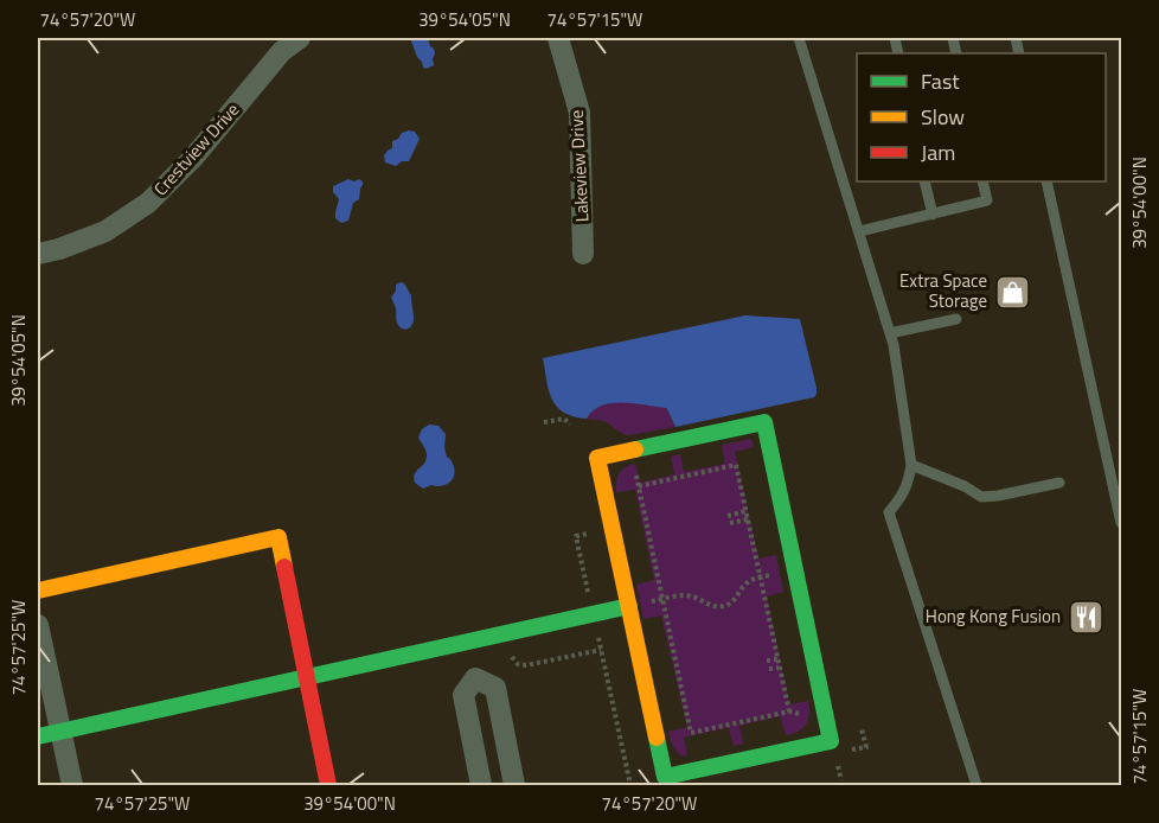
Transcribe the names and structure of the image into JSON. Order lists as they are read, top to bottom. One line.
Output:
{"streets":{"street":["Crestview Drive","Lakeview Drive"]},"places":{"shop":["Extra Space Storage"],"restaurant":["Hong Kong Fusion"]},"legend":["Fast","Slow","Jam"],"coordinates":["74°57'20\"W","39°54'05\"N","74°57'15\"W","39°54'00\"N","74°57'25\"W"]}
